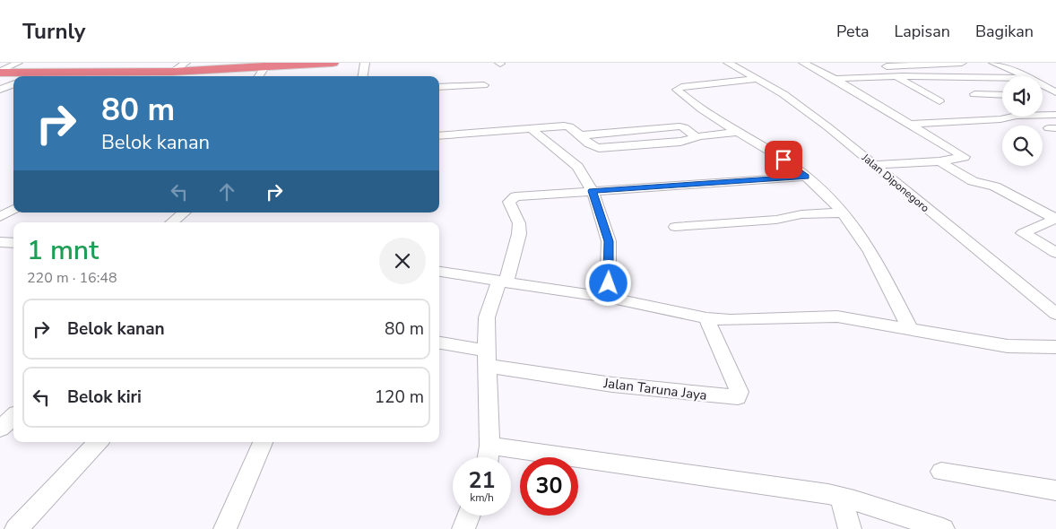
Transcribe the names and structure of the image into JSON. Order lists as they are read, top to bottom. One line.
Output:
{"streets":{"street":["Jalan Diponegoro","Jalan Taruna Jaya"]},"page":{"header":"Turnly","nav":["Peta","Lapisan","Bagikan"],"turn":["80 m","Belok kanan"],"heading":["1 mnt","220 m · 16:48"],"list":[{"name":"Belok kanan","value":"80 m"},{"name":"Belok kiri","value":"120 m"}],"speed":"21 km/h","limit":"30"}}
